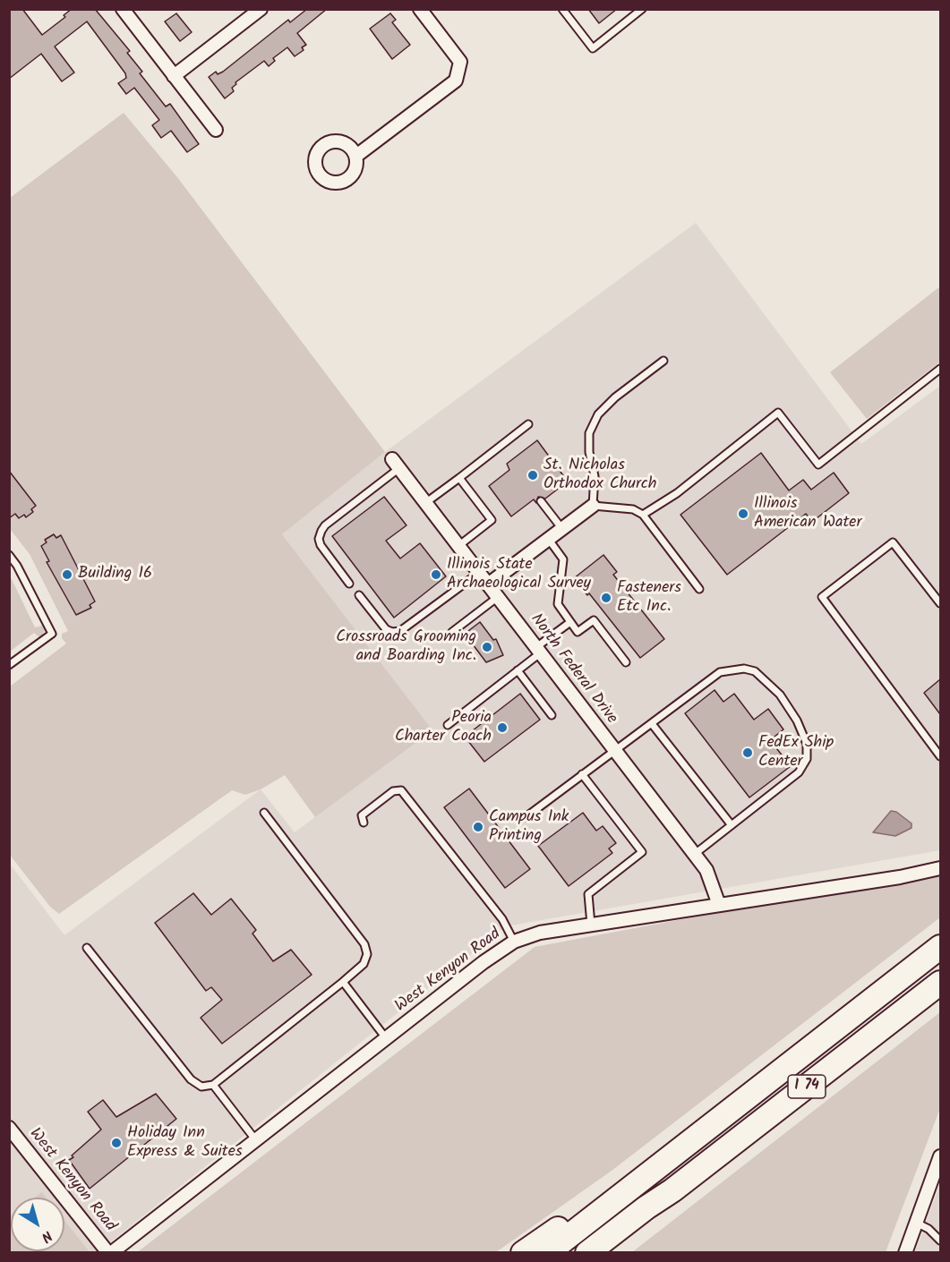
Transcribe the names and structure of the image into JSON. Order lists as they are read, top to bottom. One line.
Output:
{"streets":{"highway":["I 74"],"street":["North Federal Drive","West Kenyon Road"]},"crossings":[["North Federal Drive","West Kenyon Road"]],"places":["St. Nicholas Orthodox Church","Illinois American Water","Building 16","Illinois State Archaeological Survey","Fasteners Etc Inc.","Crossroads Grooming and Boarding Inc.","Peoria Charter Coach","FedEx Ship Center","Campus Ink Printing","Holiday Inn Express & Suites"],"north":"bottom right"}
